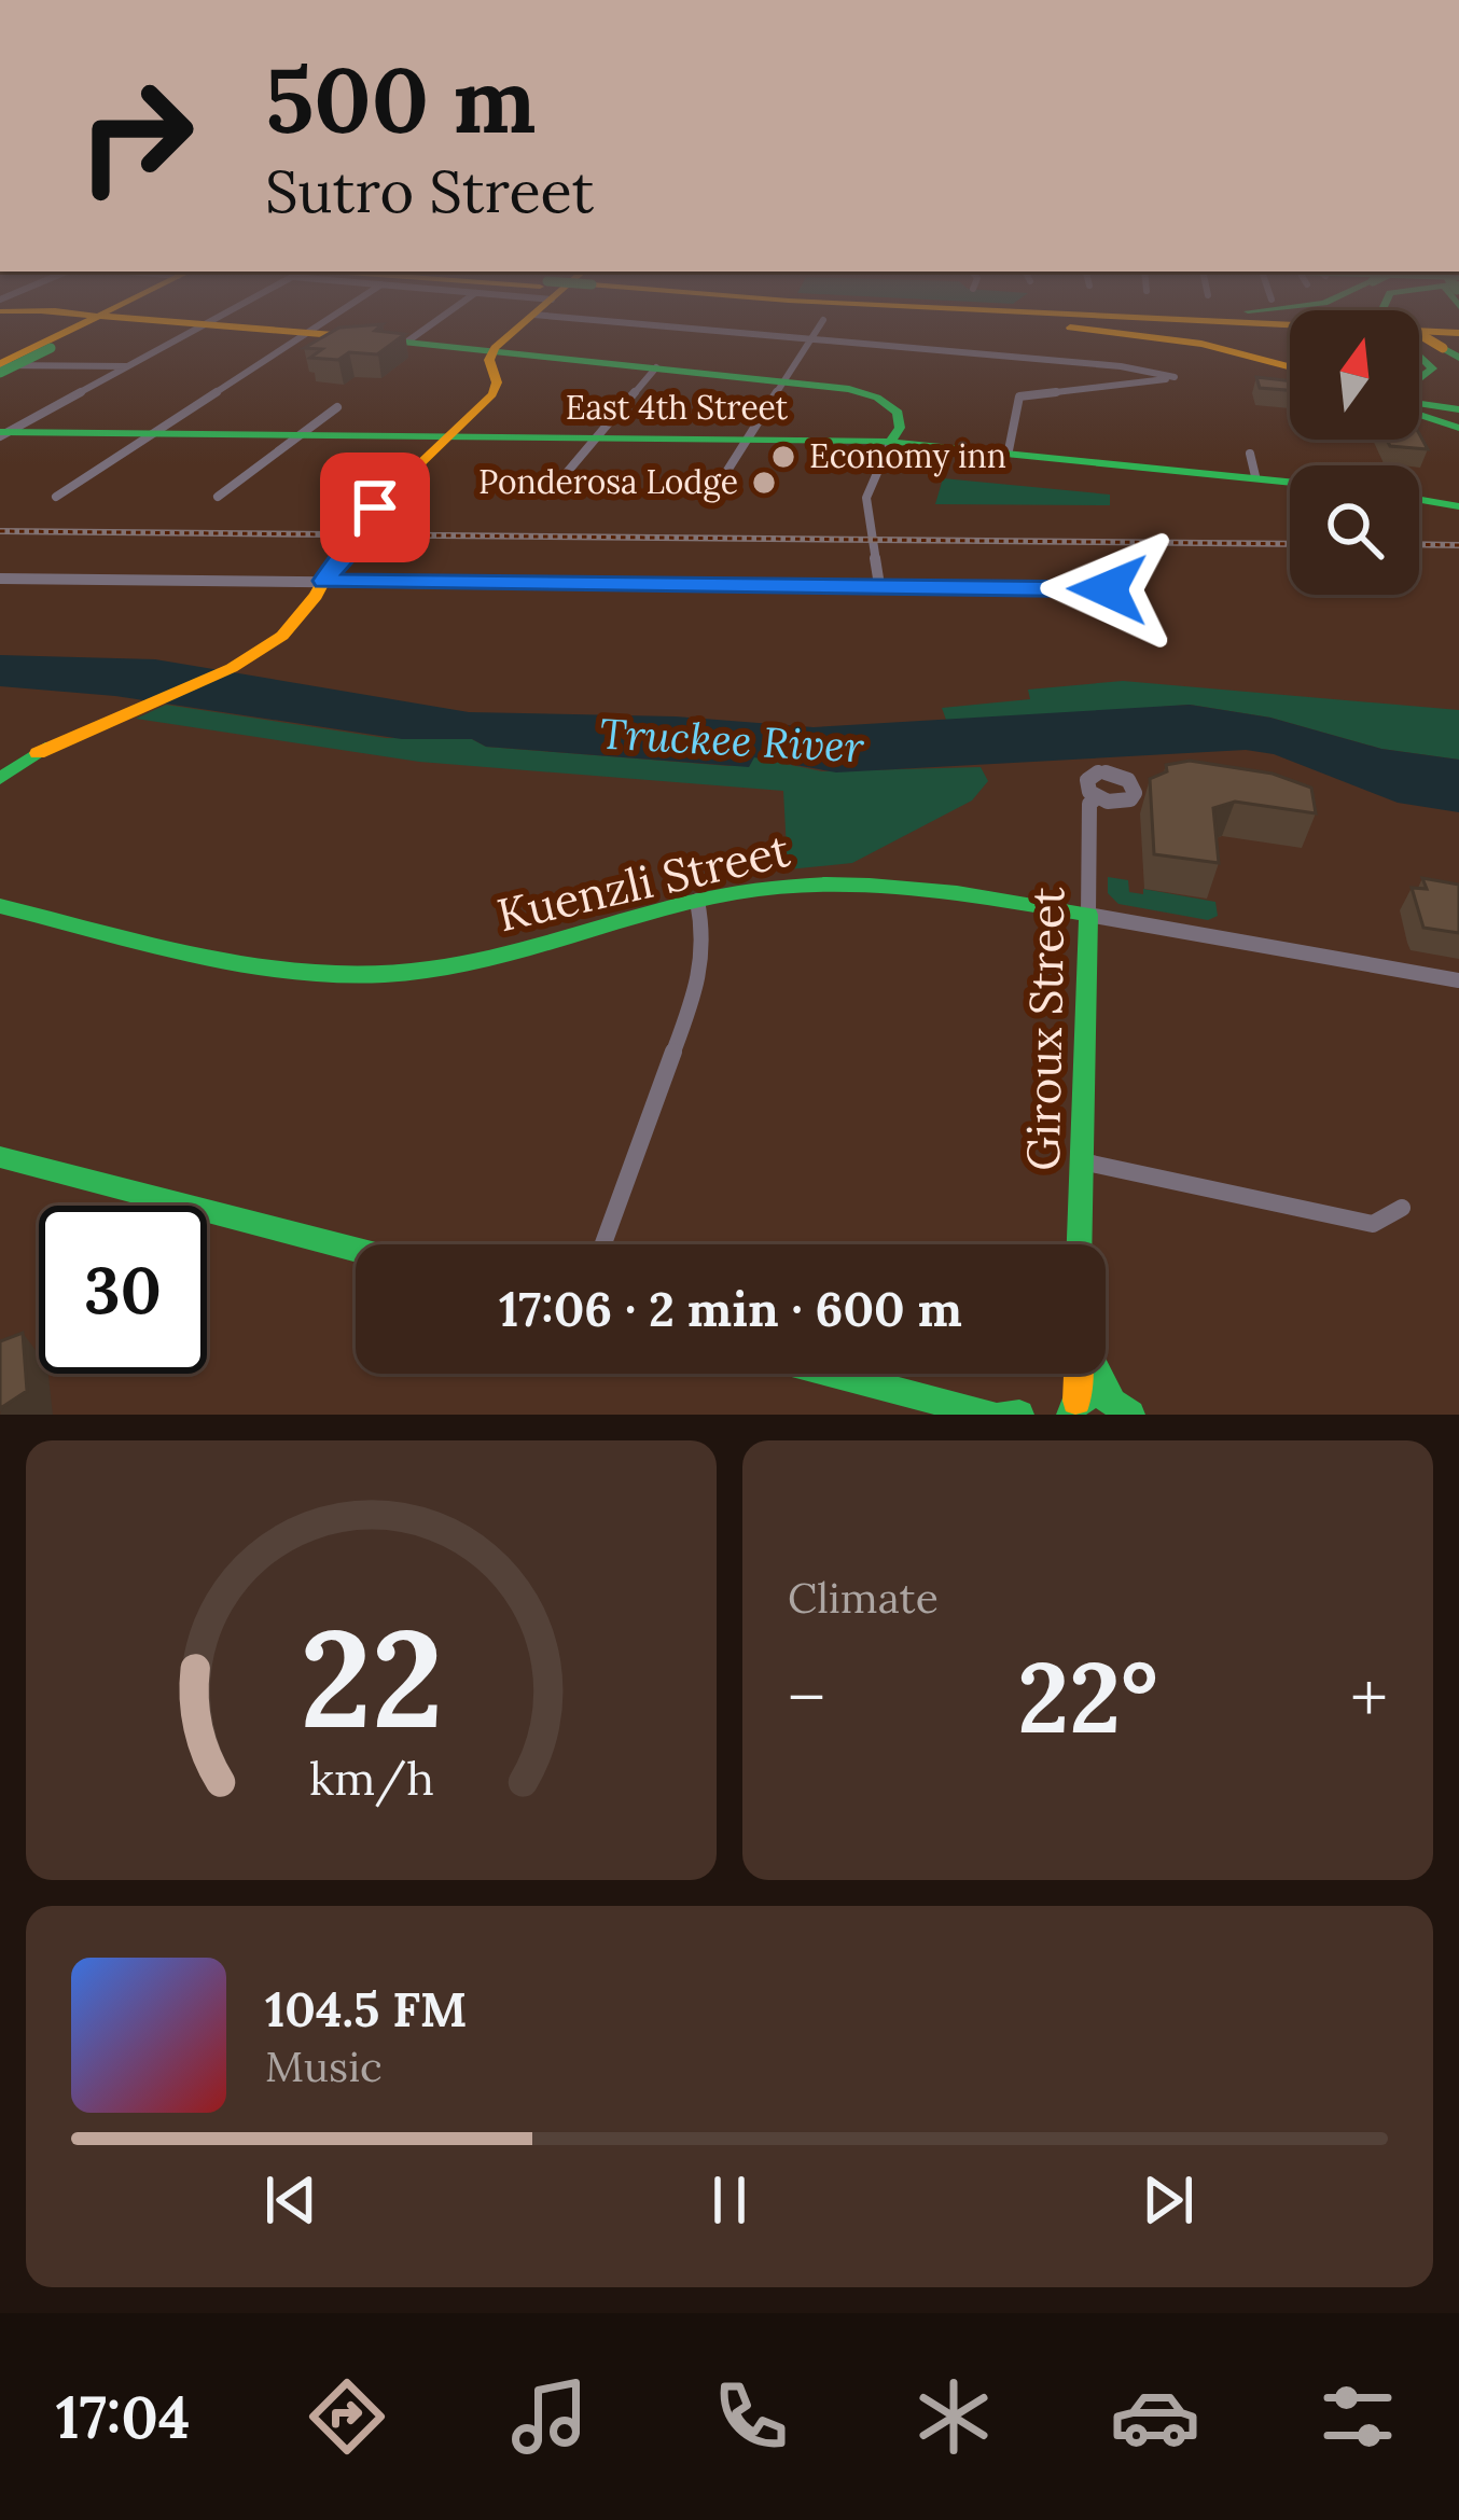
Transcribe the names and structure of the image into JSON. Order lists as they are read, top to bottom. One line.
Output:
{"streets":{"main road":["East 4th Street","Kuenzli Street","Giroux Street"]},"crossings":[["Kuenzli Street","Giroux Street"]],"water":["Truckee River"],"places":["Economy inn","Ponderosa Lodge"],"north":"top","page":{"turn":["500 m","Sutro Street"],"limit":"30","trip":"17:06 · 2 min · 600 m","tile":"Climate","heat":["−","22°","+"],"song":["104.5 FM","Music"],"tabs":"17:04","gauge":["22","km/h"]}}
